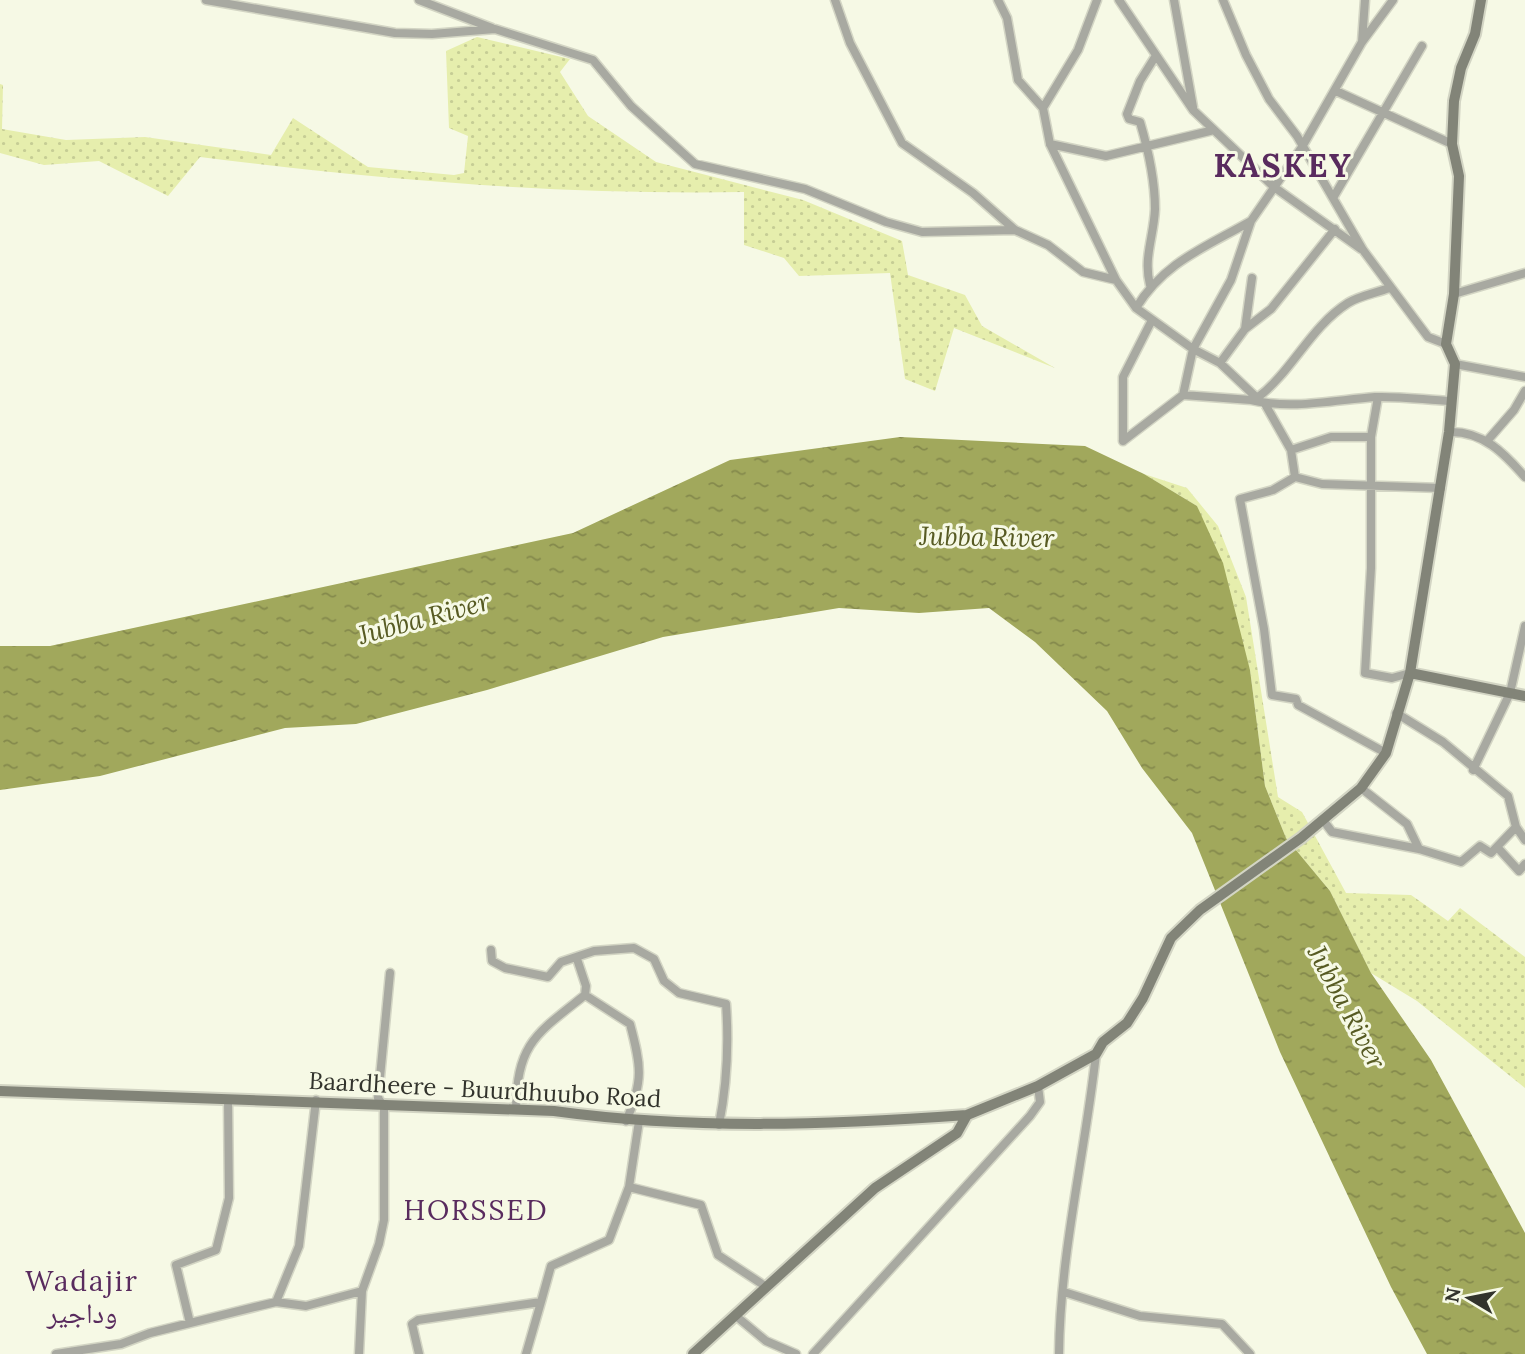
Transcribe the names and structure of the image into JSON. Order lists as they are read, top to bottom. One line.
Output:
{"streets":{"main road":["Baardheere - Buurdhuubo Road"]},"districts":["KASKEY","HORSSED","Wadajir وداجير"],"water":["Jubba River"],"north":"left"}
